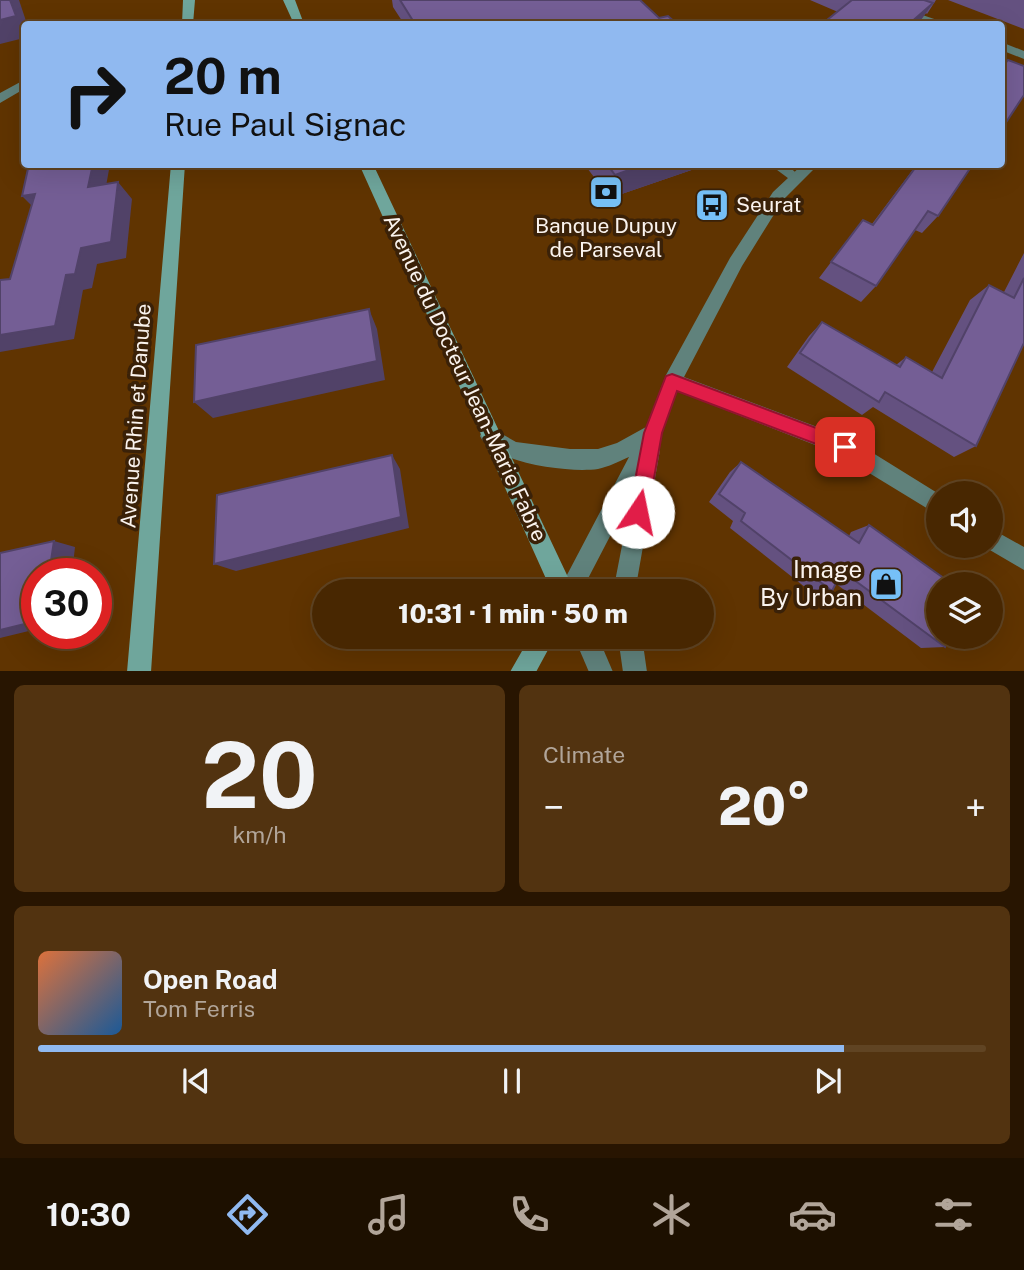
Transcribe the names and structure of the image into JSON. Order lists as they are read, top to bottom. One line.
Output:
{"streets":{"main road":["Avenue du Docteur Jean-Marie Fabre","Avenue Rhin et Danube"]},"places":{"bank":["Banque Dupuy de Parseval"],"bus stop":["Seurat"],"shop":["Image By Urban"]},"page":{"turn":["20 m","Rue Paul Signac"],"limit":"30","trip":"10:31 · 1 min · 50 m","tile":[["20","km/h"],"Climate"],"heat":["−","20°","+"],"song":["Open Road","Tom Ferris"],"tabs":"10:30"}}
